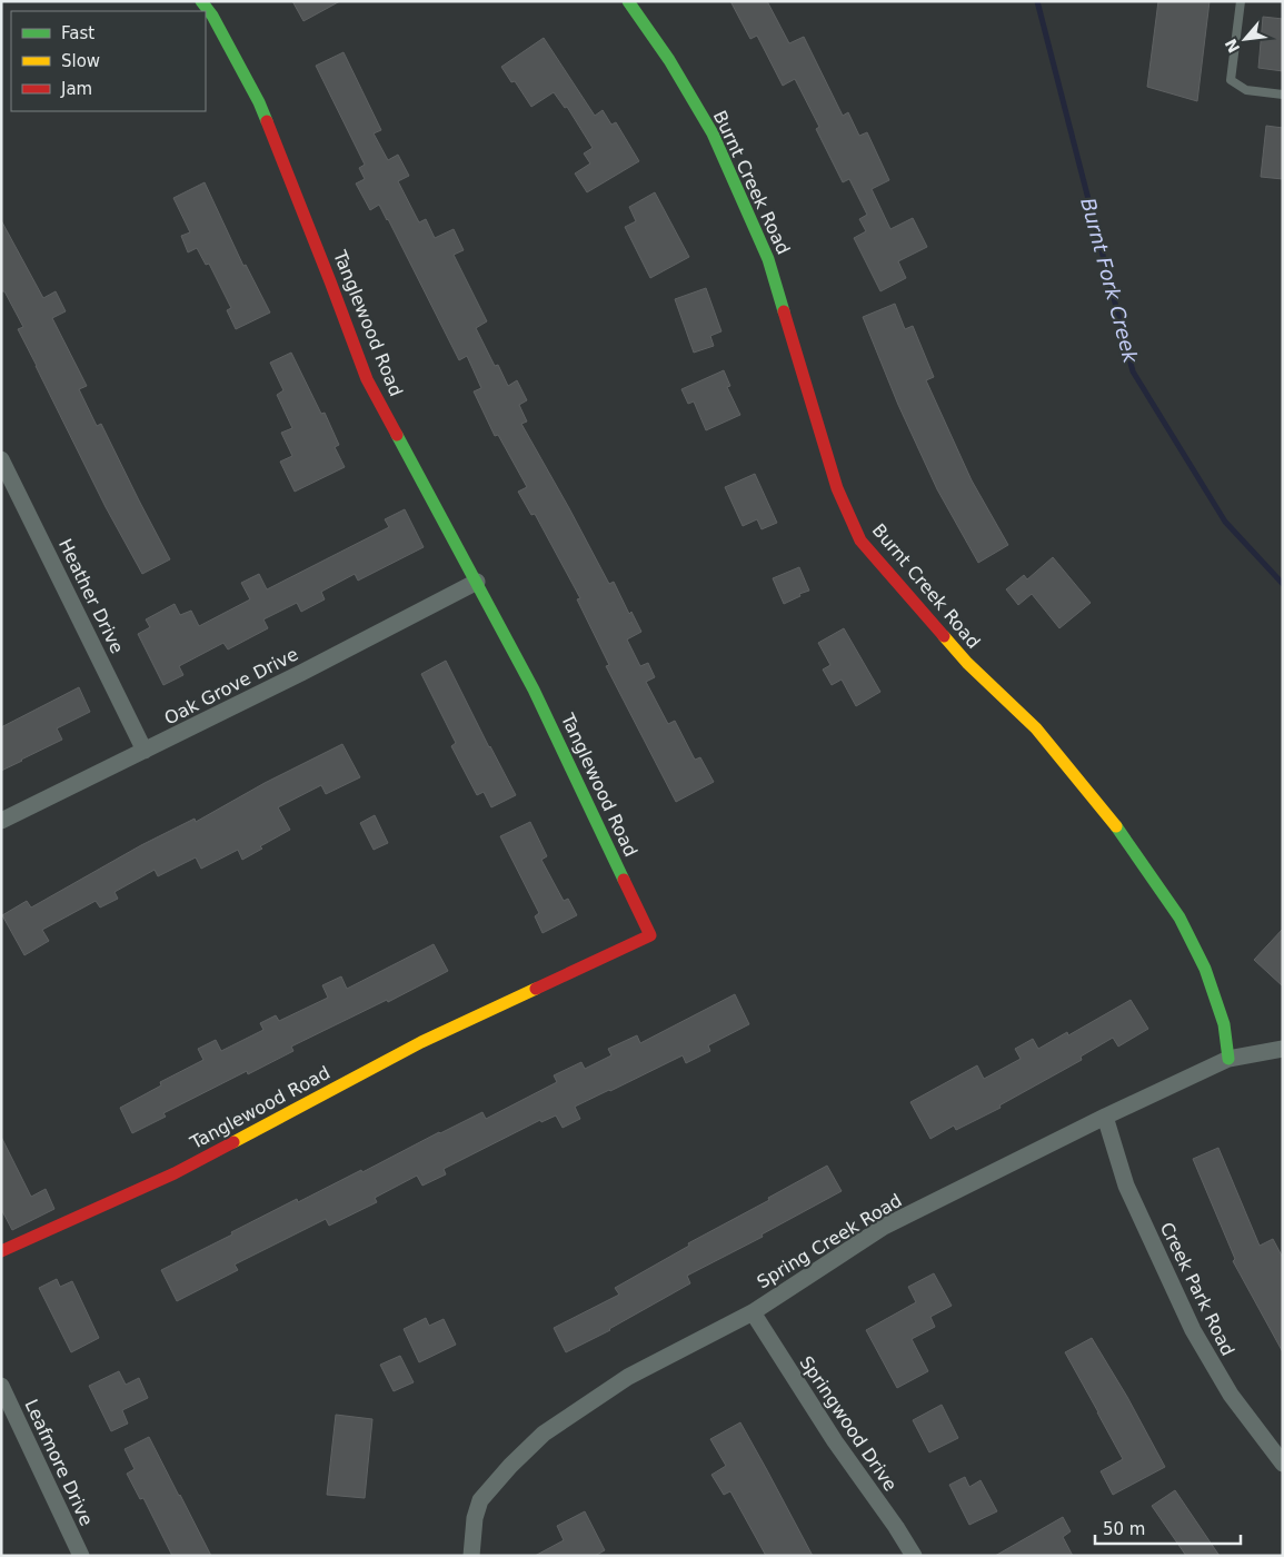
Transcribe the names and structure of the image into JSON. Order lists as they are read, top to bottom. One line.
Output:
{"streets":{"street":["Burnt Creek Road","Tanglewood Road","Heather Drive","Oak Grove Drive","Spring Creek Road","Creek Park Road","Springwood Drive","Leafmore Drive"]},"crossings":[["Burnt Creek Road","Spring Creek Road"],["Tanglewood Road","Oak Grove Drive"],["Heather Drive","Oak Grove Drive"],["Spring Creek Road","Creek Park Road"],["Spring Creek Road","Springwood Drive"]],"water":["Burnt Fork Creek"],"legend":["Fast","Slow","Jam"],"scale_bar":"50 m","north":"bottom left"}
